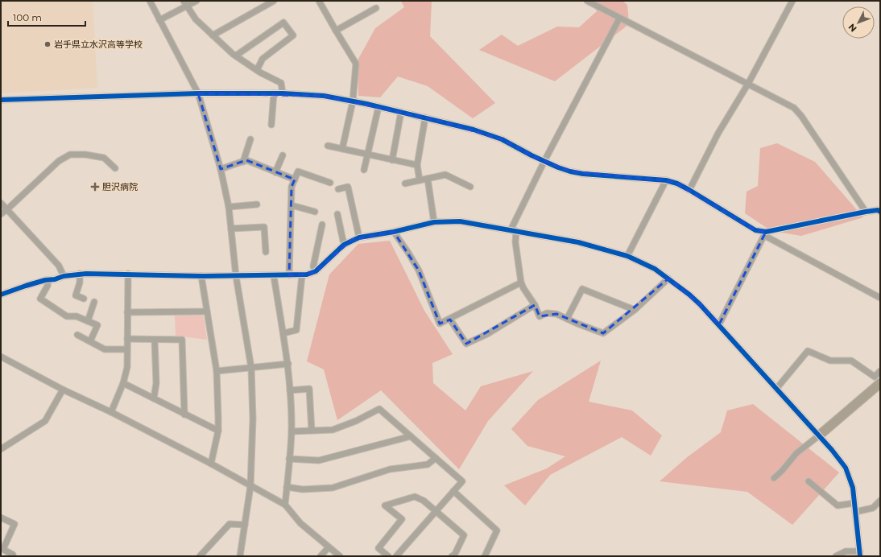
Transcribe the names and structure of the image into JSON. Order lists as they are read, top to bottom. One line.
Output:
{"places":{"other":["岩手県立水沢高等学校"],"health":["胆沢病院"]},"scale_bar":"100 m","north":"bottom left"}
